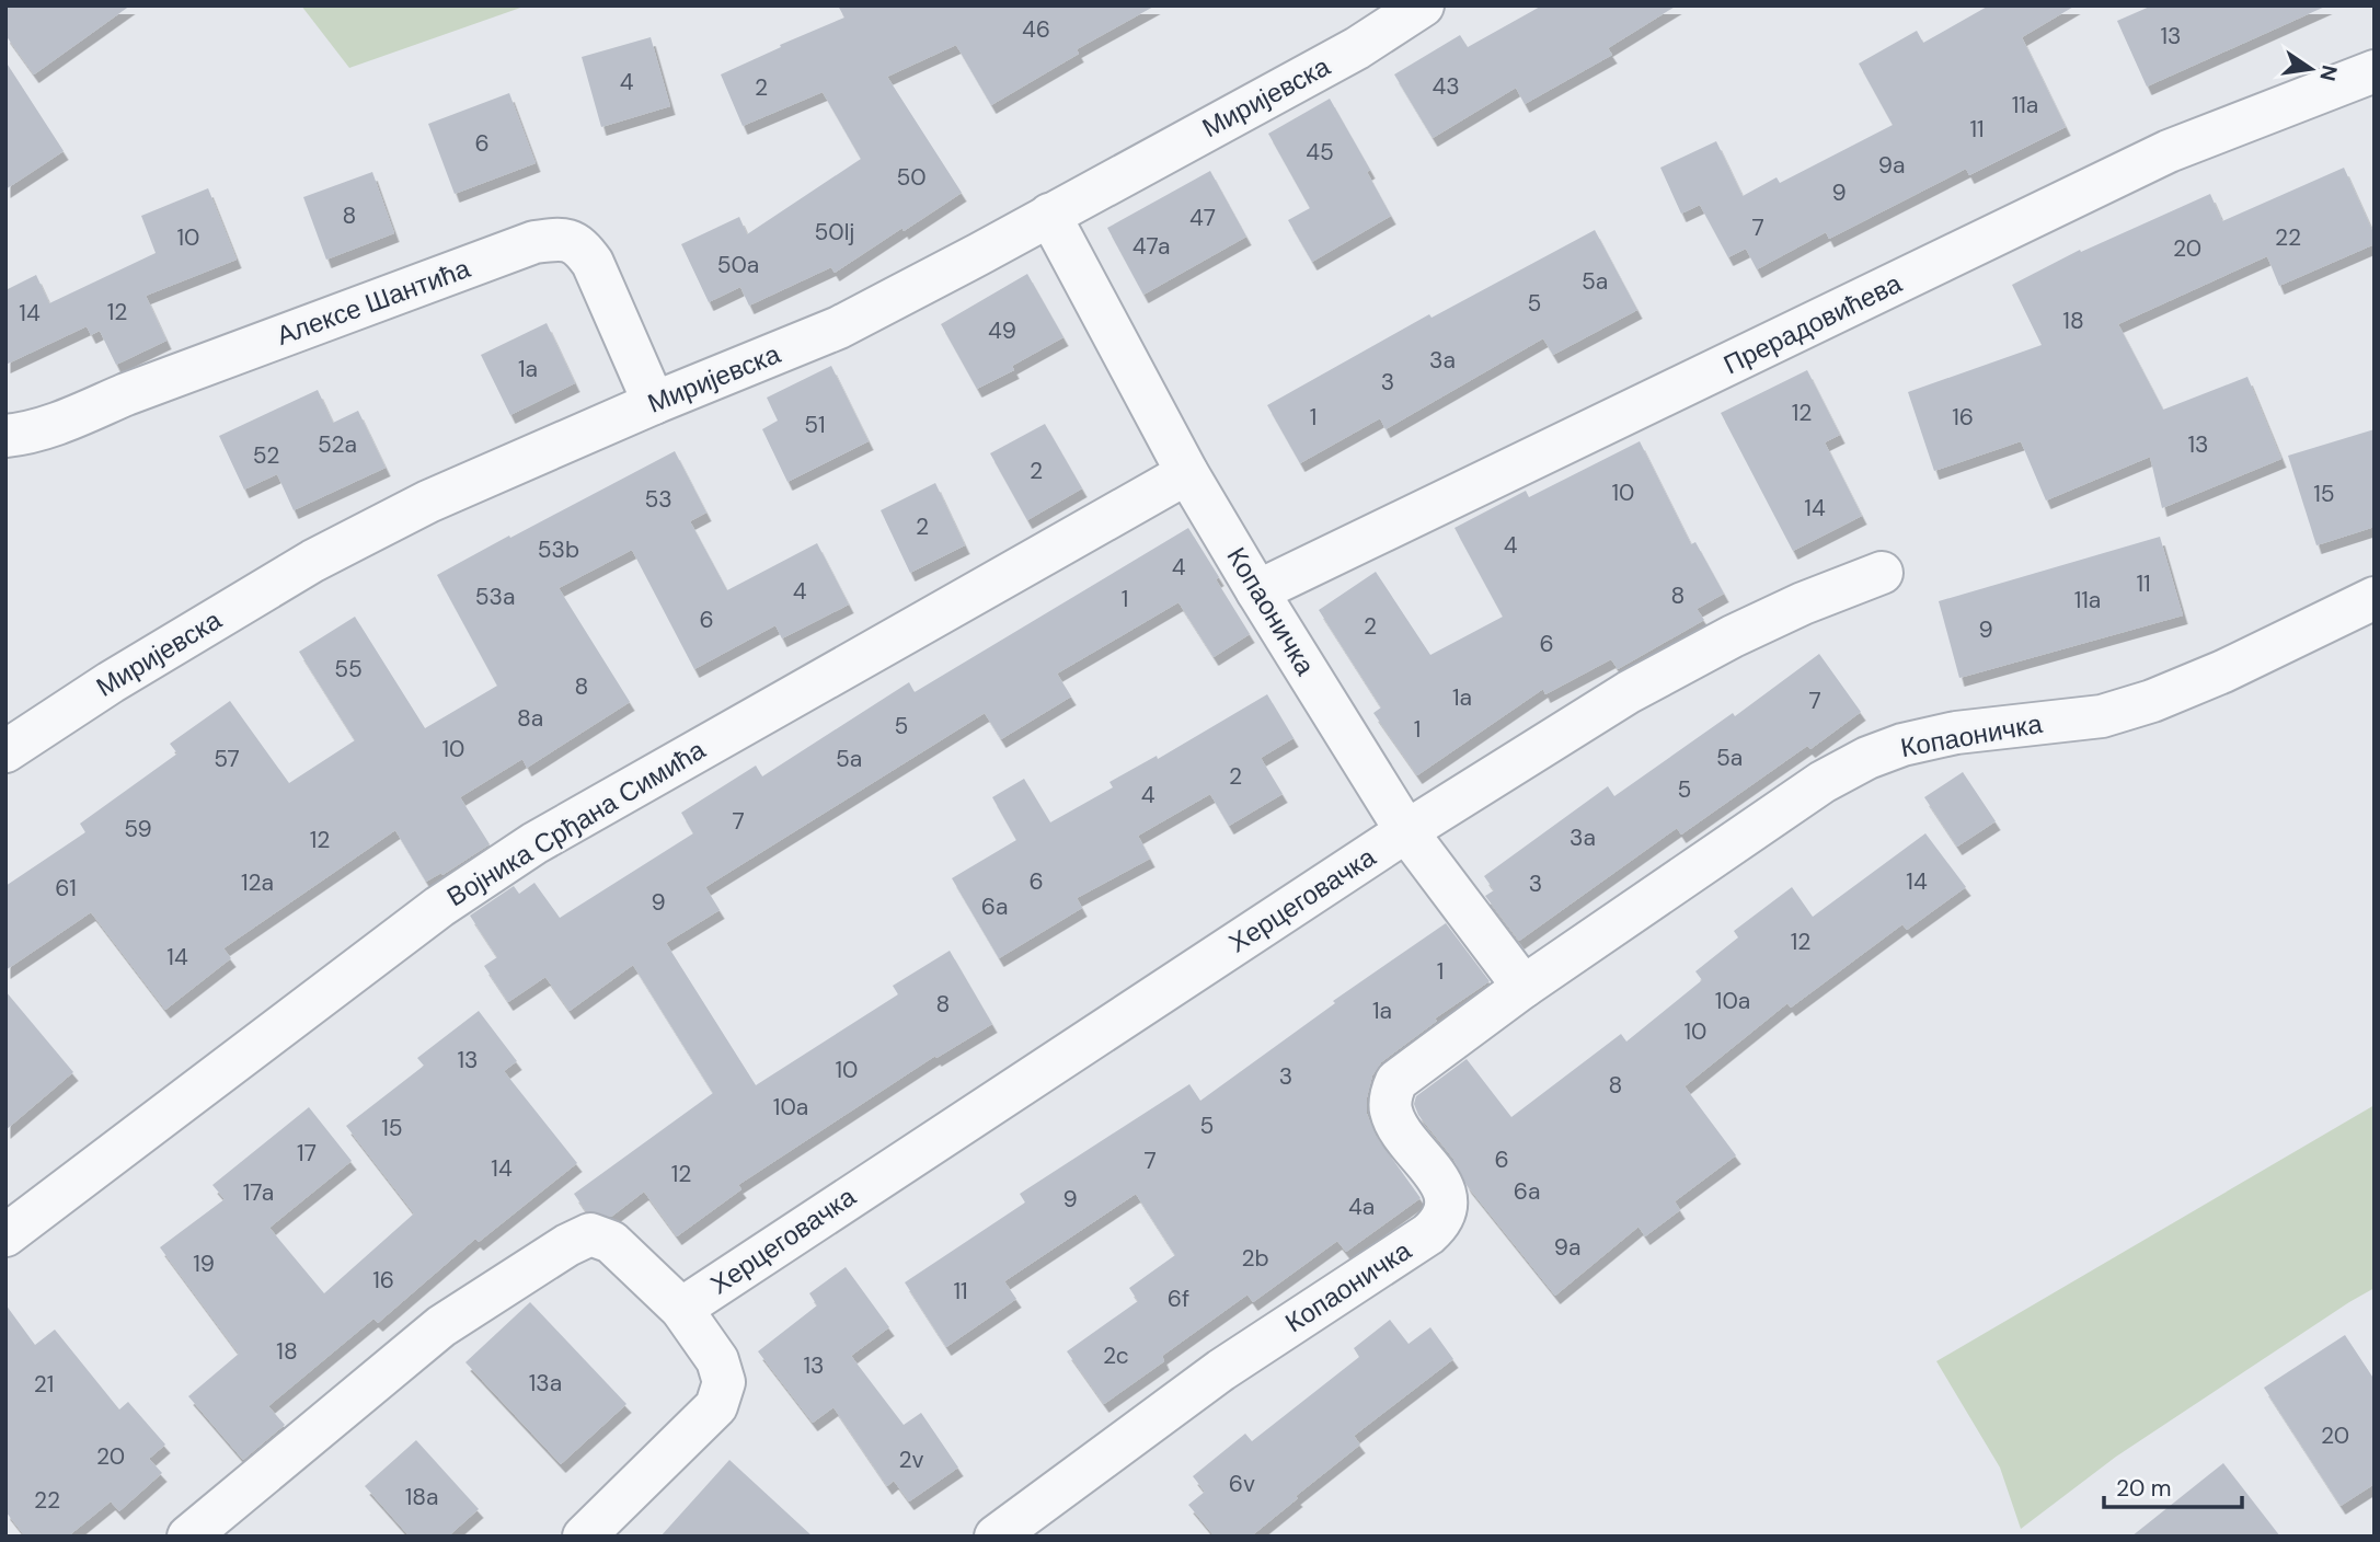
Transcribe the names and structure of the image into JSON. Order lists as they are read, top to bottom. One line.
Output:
{"streets":{"street":["Миријевска","Алексе Шантића","Прерадовићева","Копаоничка","Војника Срђана Симића","Херцеговачка"]},"crossings":[["Миријевска","Алексе Шантића"],["Миријевска","Копаоничка"],["Прерадовићева","Копаоничка"],["Копаоничка","Војника Срђана Симића"],["Копаоничка","Херцеговачка"]],"house_numbers":["46","13","4","43","2","11a","11","6","45","9a","50","9","8","47","7","50lj","10","22","47a","20","50a","5a","5","12","14","18","49","3a","1a","3","12","1","16","51","52a","13","52","2","10","15","53","14","2","4","53b","4","11","4","8","53a","1","11a","6","2","9","6","55","8","1a","7","8a","5","1","10","5a","57","5a","2","5","4","7","59","3a","12","6","14","12a","3","61","9","6a","12","14","1","10a","8","1a","10","13","10","3","8","10a","5","15","17","6","7","14","12","6a","17a","9","4a","9a","2b","19","16","11","6f","18","2c","13","13a","21","20","20","2v","6v","18a","22"],"scale_bar":"20 m","north":"right"}
